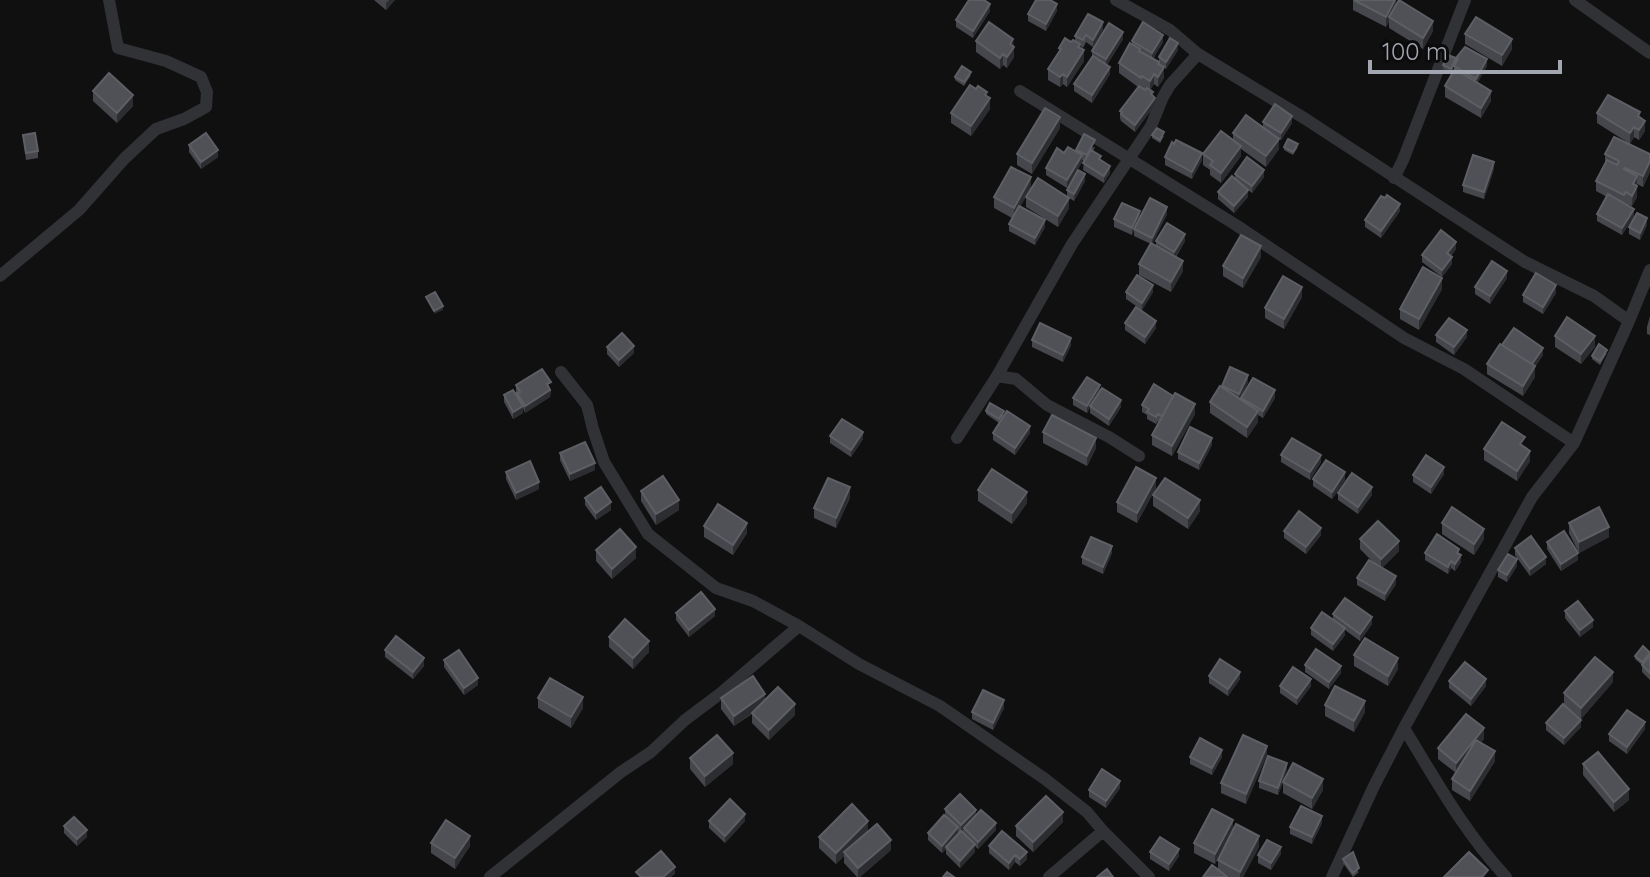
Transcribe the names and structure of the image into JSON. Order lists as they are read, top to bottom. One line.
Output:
{"scale_bar":"100 m"}
